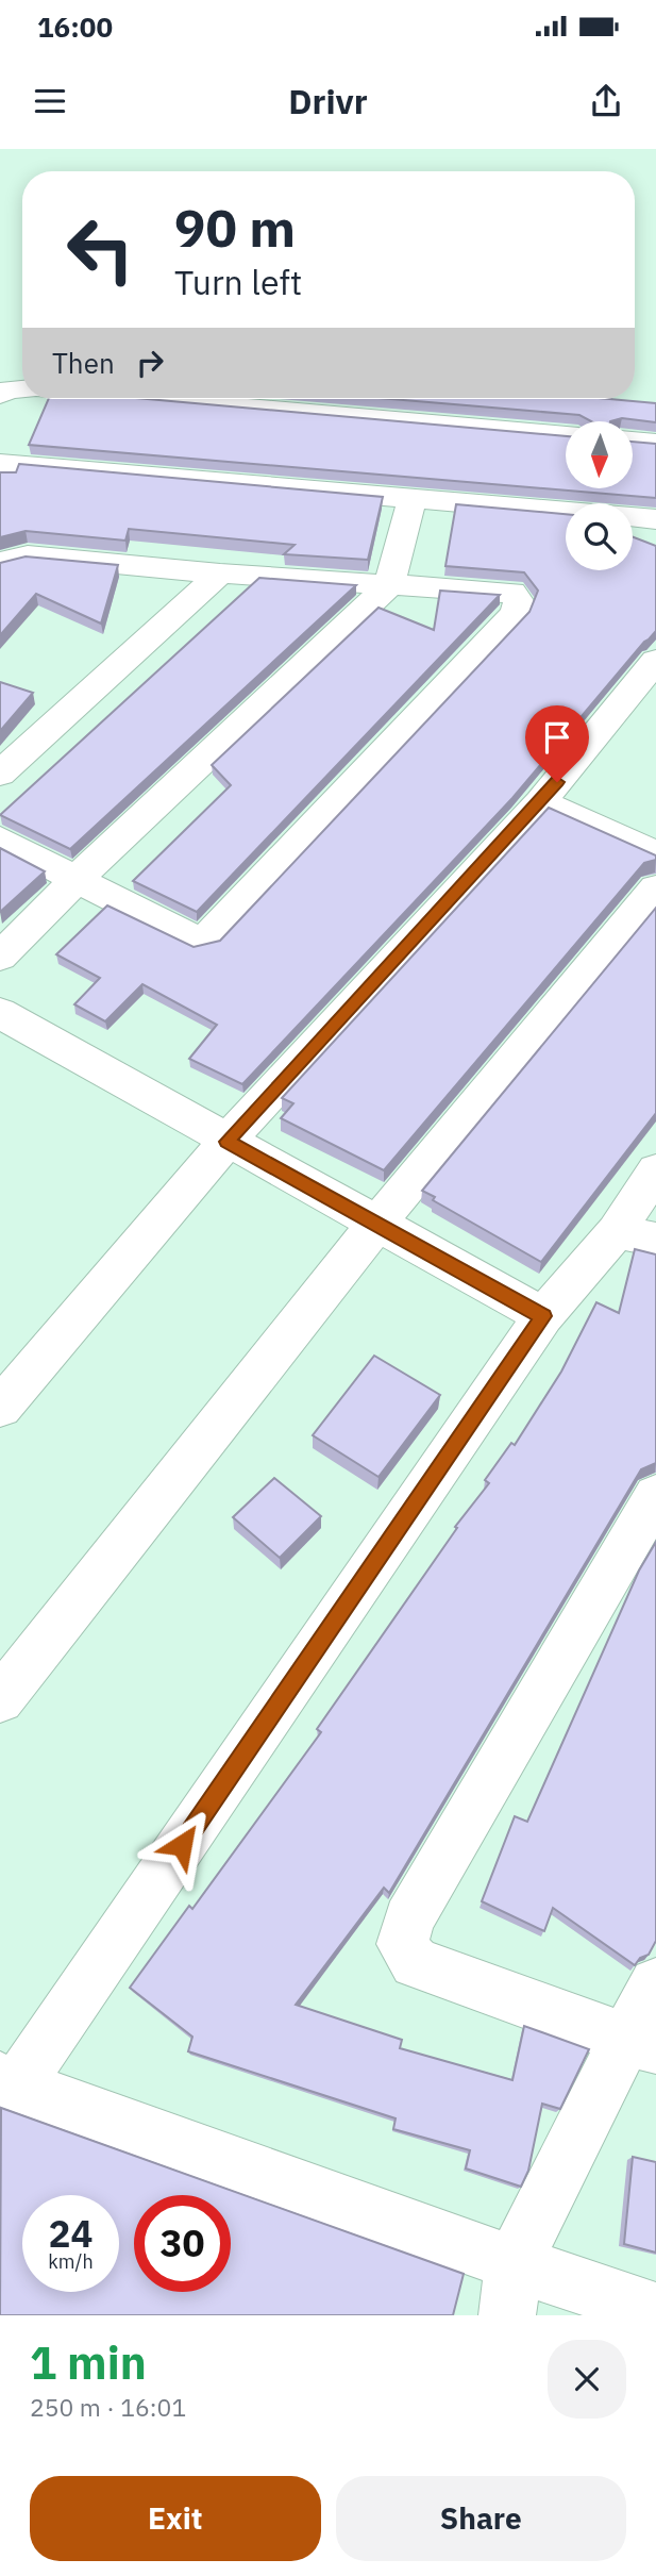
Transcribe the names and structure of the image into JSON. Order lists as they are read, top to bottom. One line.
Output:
{"north":"bottom","page":{"status":"16:00","header":"Drivr","turn":["90 m","Turn left"],"then":"Then","speed":"24 km/h","limit":"30","heading":["1 min","250 m · 16:01"],"buttons":["Exit","Share"]}}
